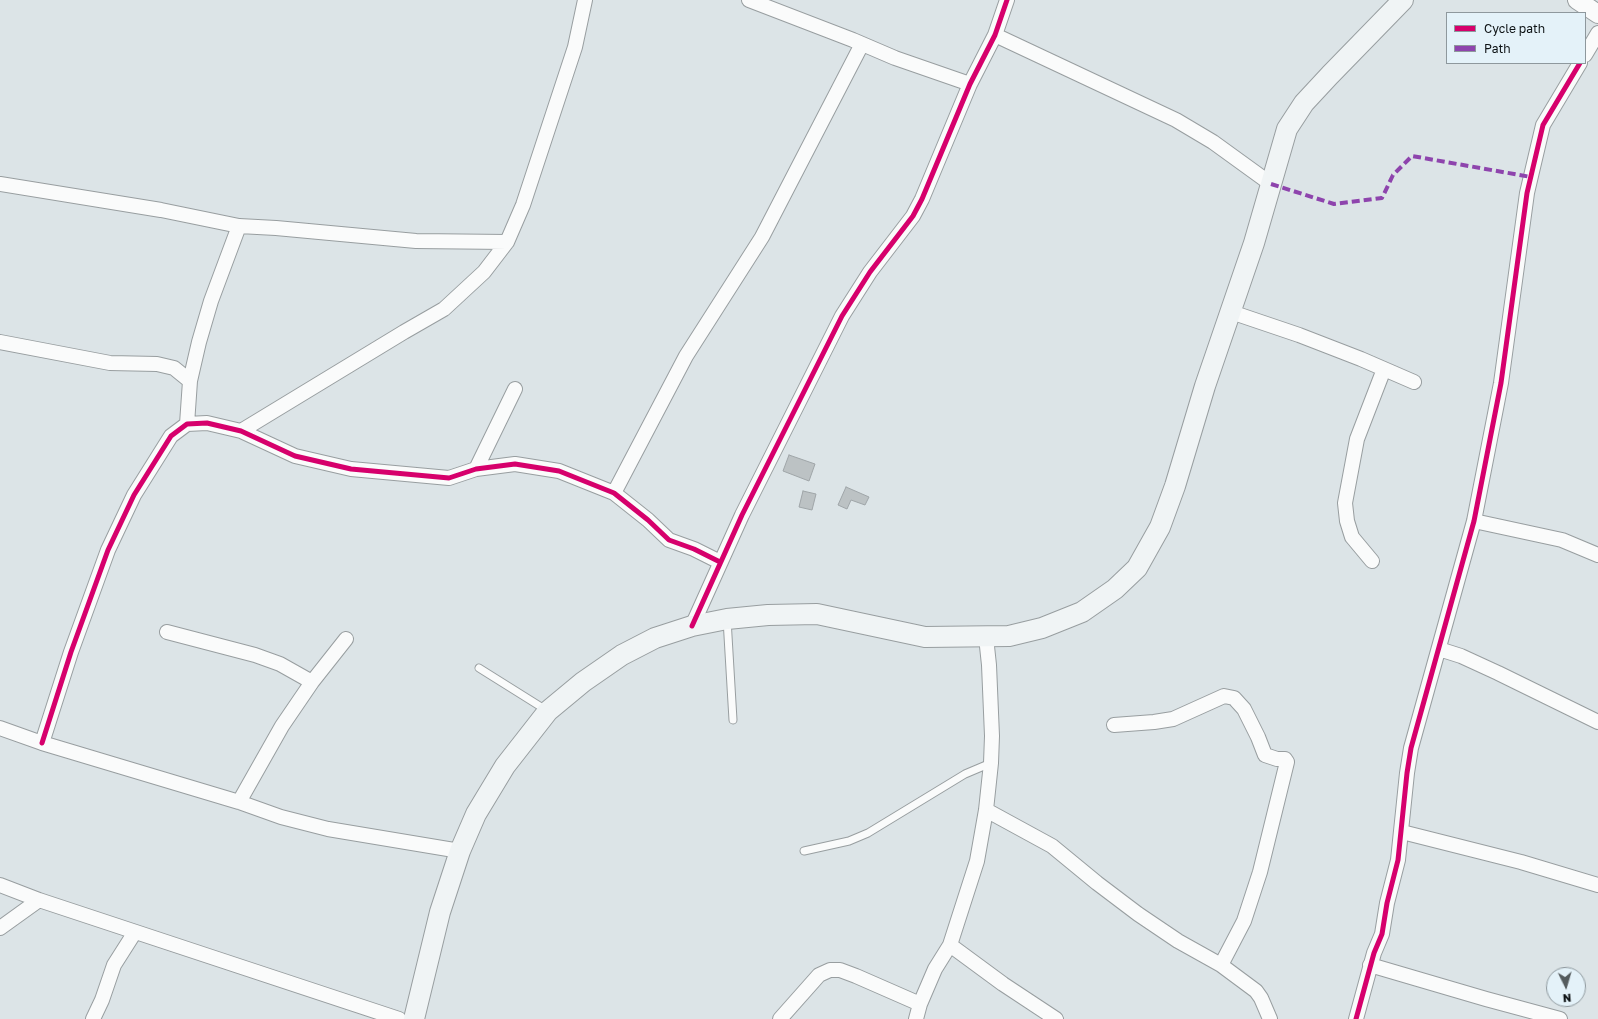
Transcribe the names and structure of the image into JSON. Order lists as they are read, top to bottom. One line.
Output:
{"legend":["Cycle path","Path"],"north":"bottom"}
